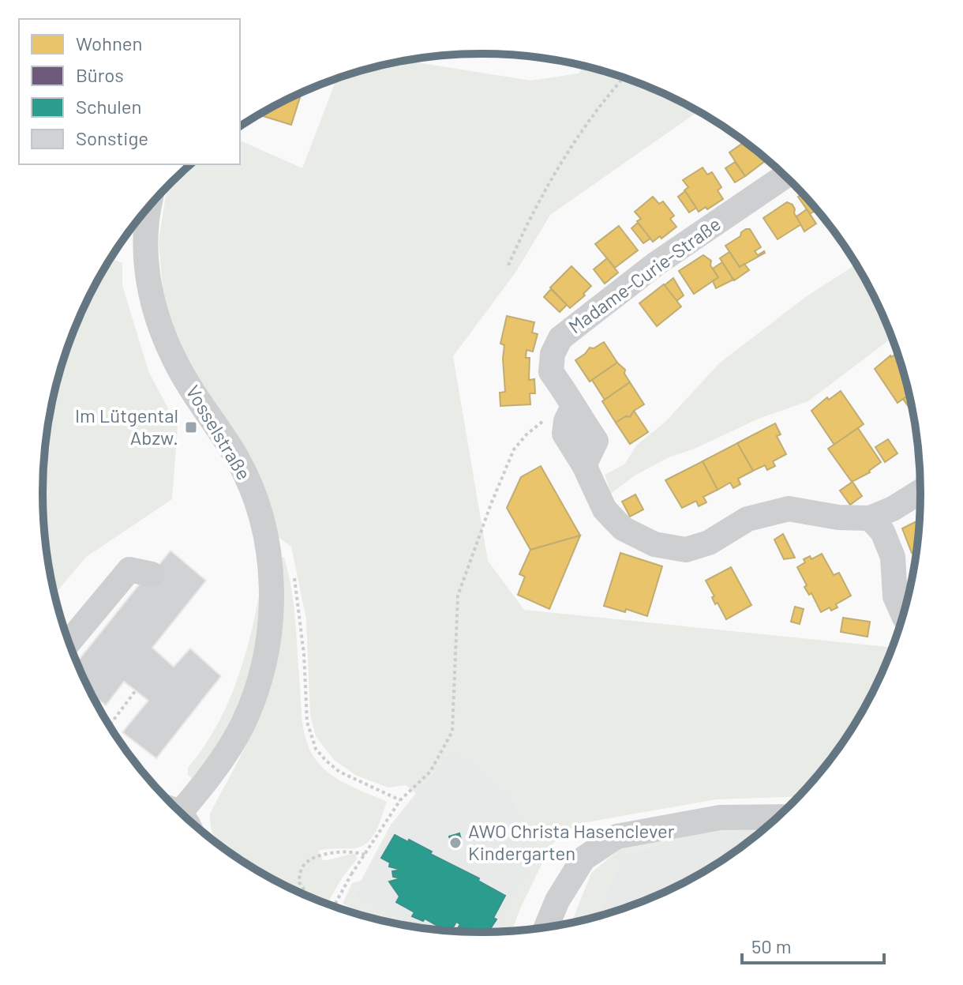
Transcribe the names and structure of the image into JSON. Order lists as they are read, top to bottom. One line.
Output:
{"streets":{"street":["Madame-Curie-Straße","Vosselstraße"]},"places":{"transit":["Im Lütgental Abzw."],"other":["AWO Christa Hasenclever Kindergarten"]},"legend":["Wohnen","Büros","Schulen","Sonstige"],"scale_bar":"50 m"}
